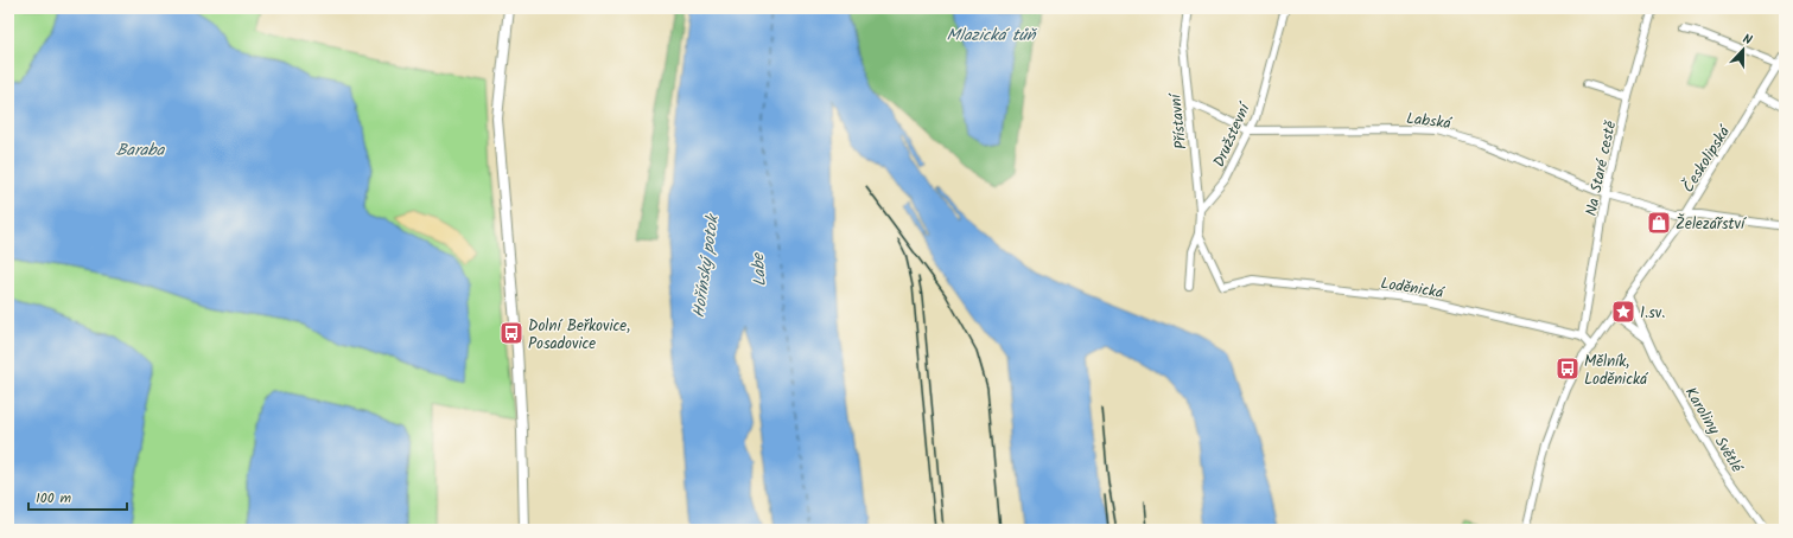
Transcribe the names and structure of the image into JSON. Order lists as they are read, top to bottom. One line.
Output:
{"streets":{"street":["Labská","Přístavní","Družstevní","Českolipská","Na Staré cestě","Loděnická","Karoliny Světlé"]},"crossings":[["Labská","Přístavní"],["Labská","Družstevní"],["Labská","Českolipská"],["Labská","Na Staré cestě"],["Přístavní","Družstevní"],["Přístavní","Loděnická"],["Českolipská","Karoliny Světlé"],["Na Staré cestě","Loděnická"]],"water":["Mlazická tůň","Baraba","Hořínský potok","Labe"],"places":{"shop":["Železářství"],"place":["1.sv."],"bus stop":["Dolní Beřkovice, Posadovice","Mělník, Loděnická"]},"scale_bar":"100 m","north":"top"}
